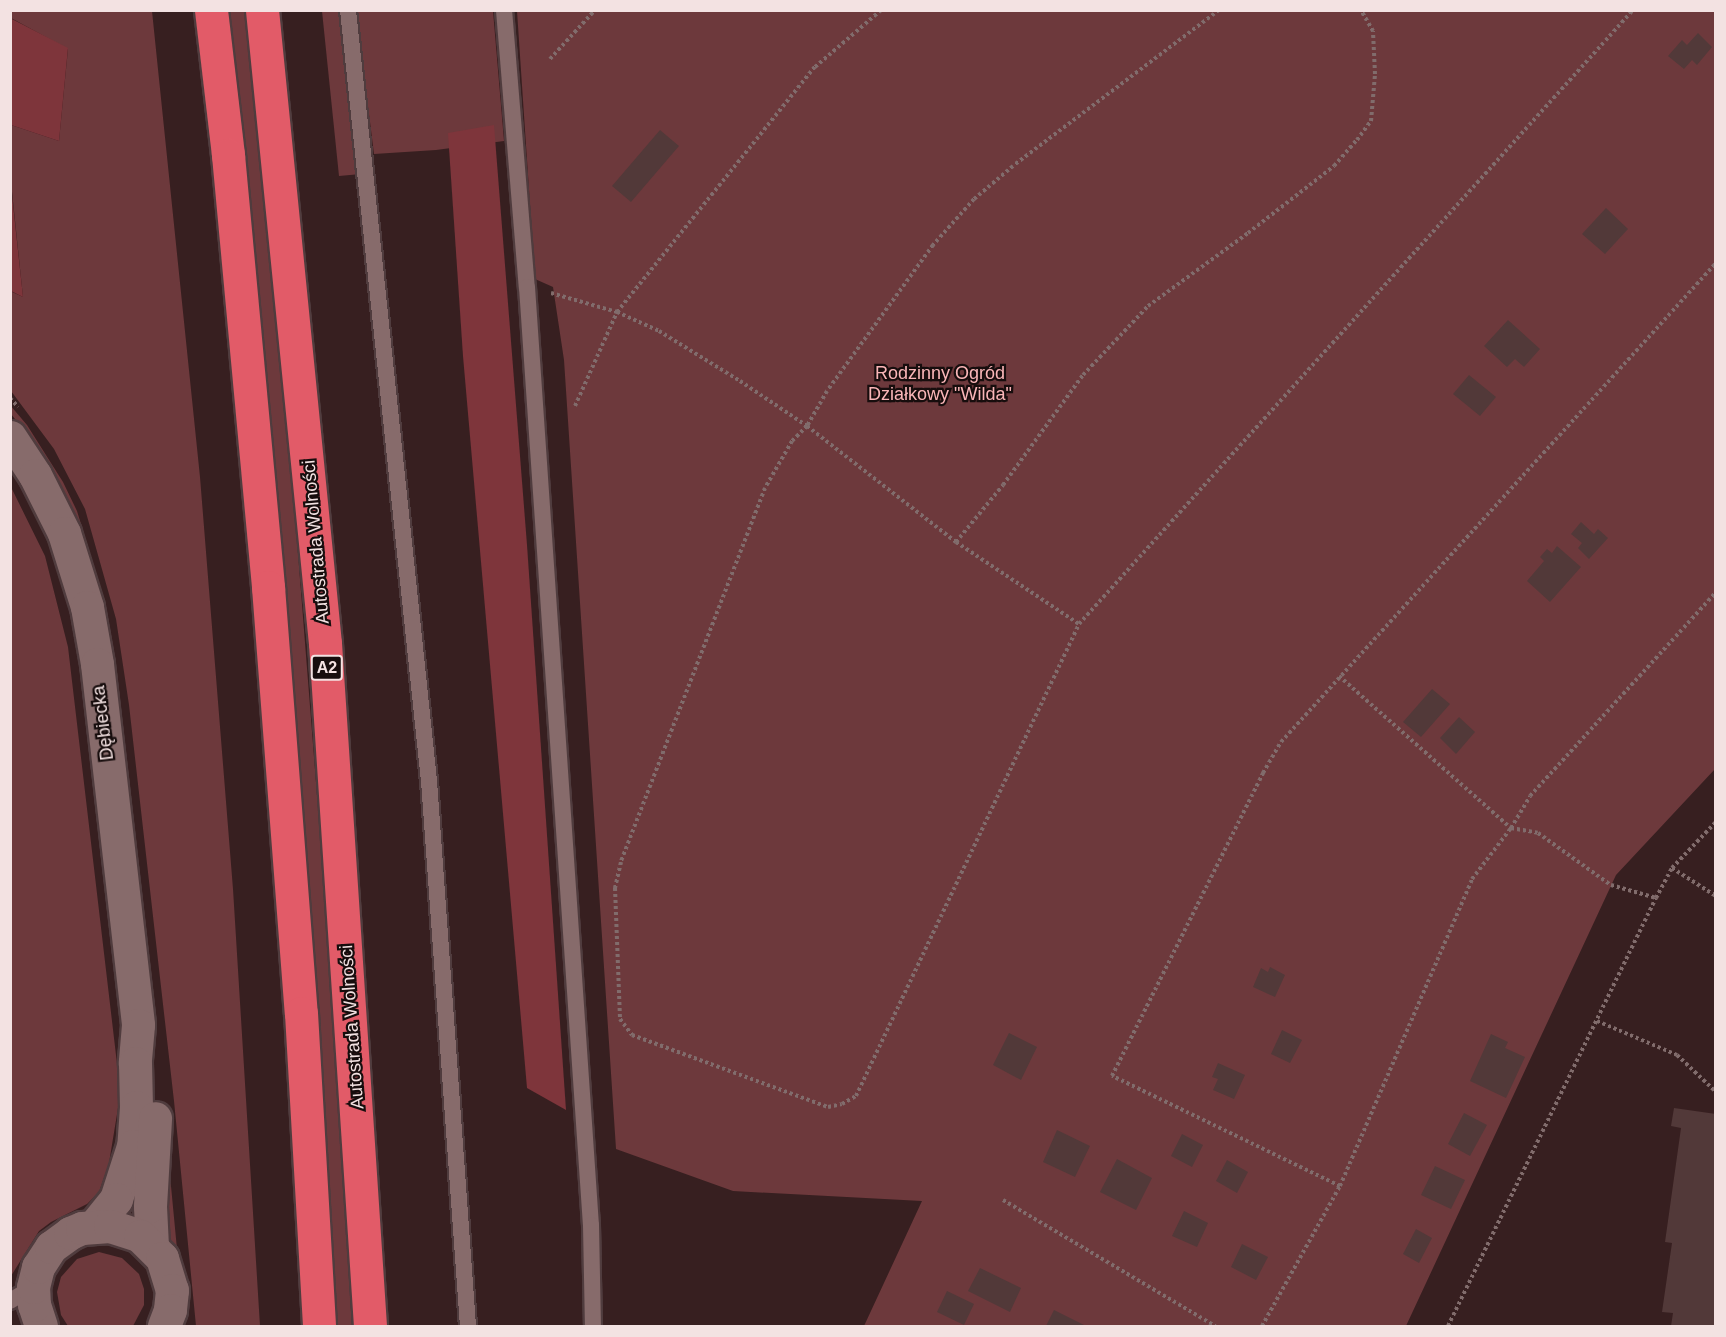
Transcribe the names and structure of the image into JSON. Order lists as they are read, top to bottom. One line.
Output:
{"streets":{"highway":["Autostrada Wolności","A2"],"street":["Dębiecka"]},"parks":["Rodzinny Ogród Działkowy \"Wilda\""]}
